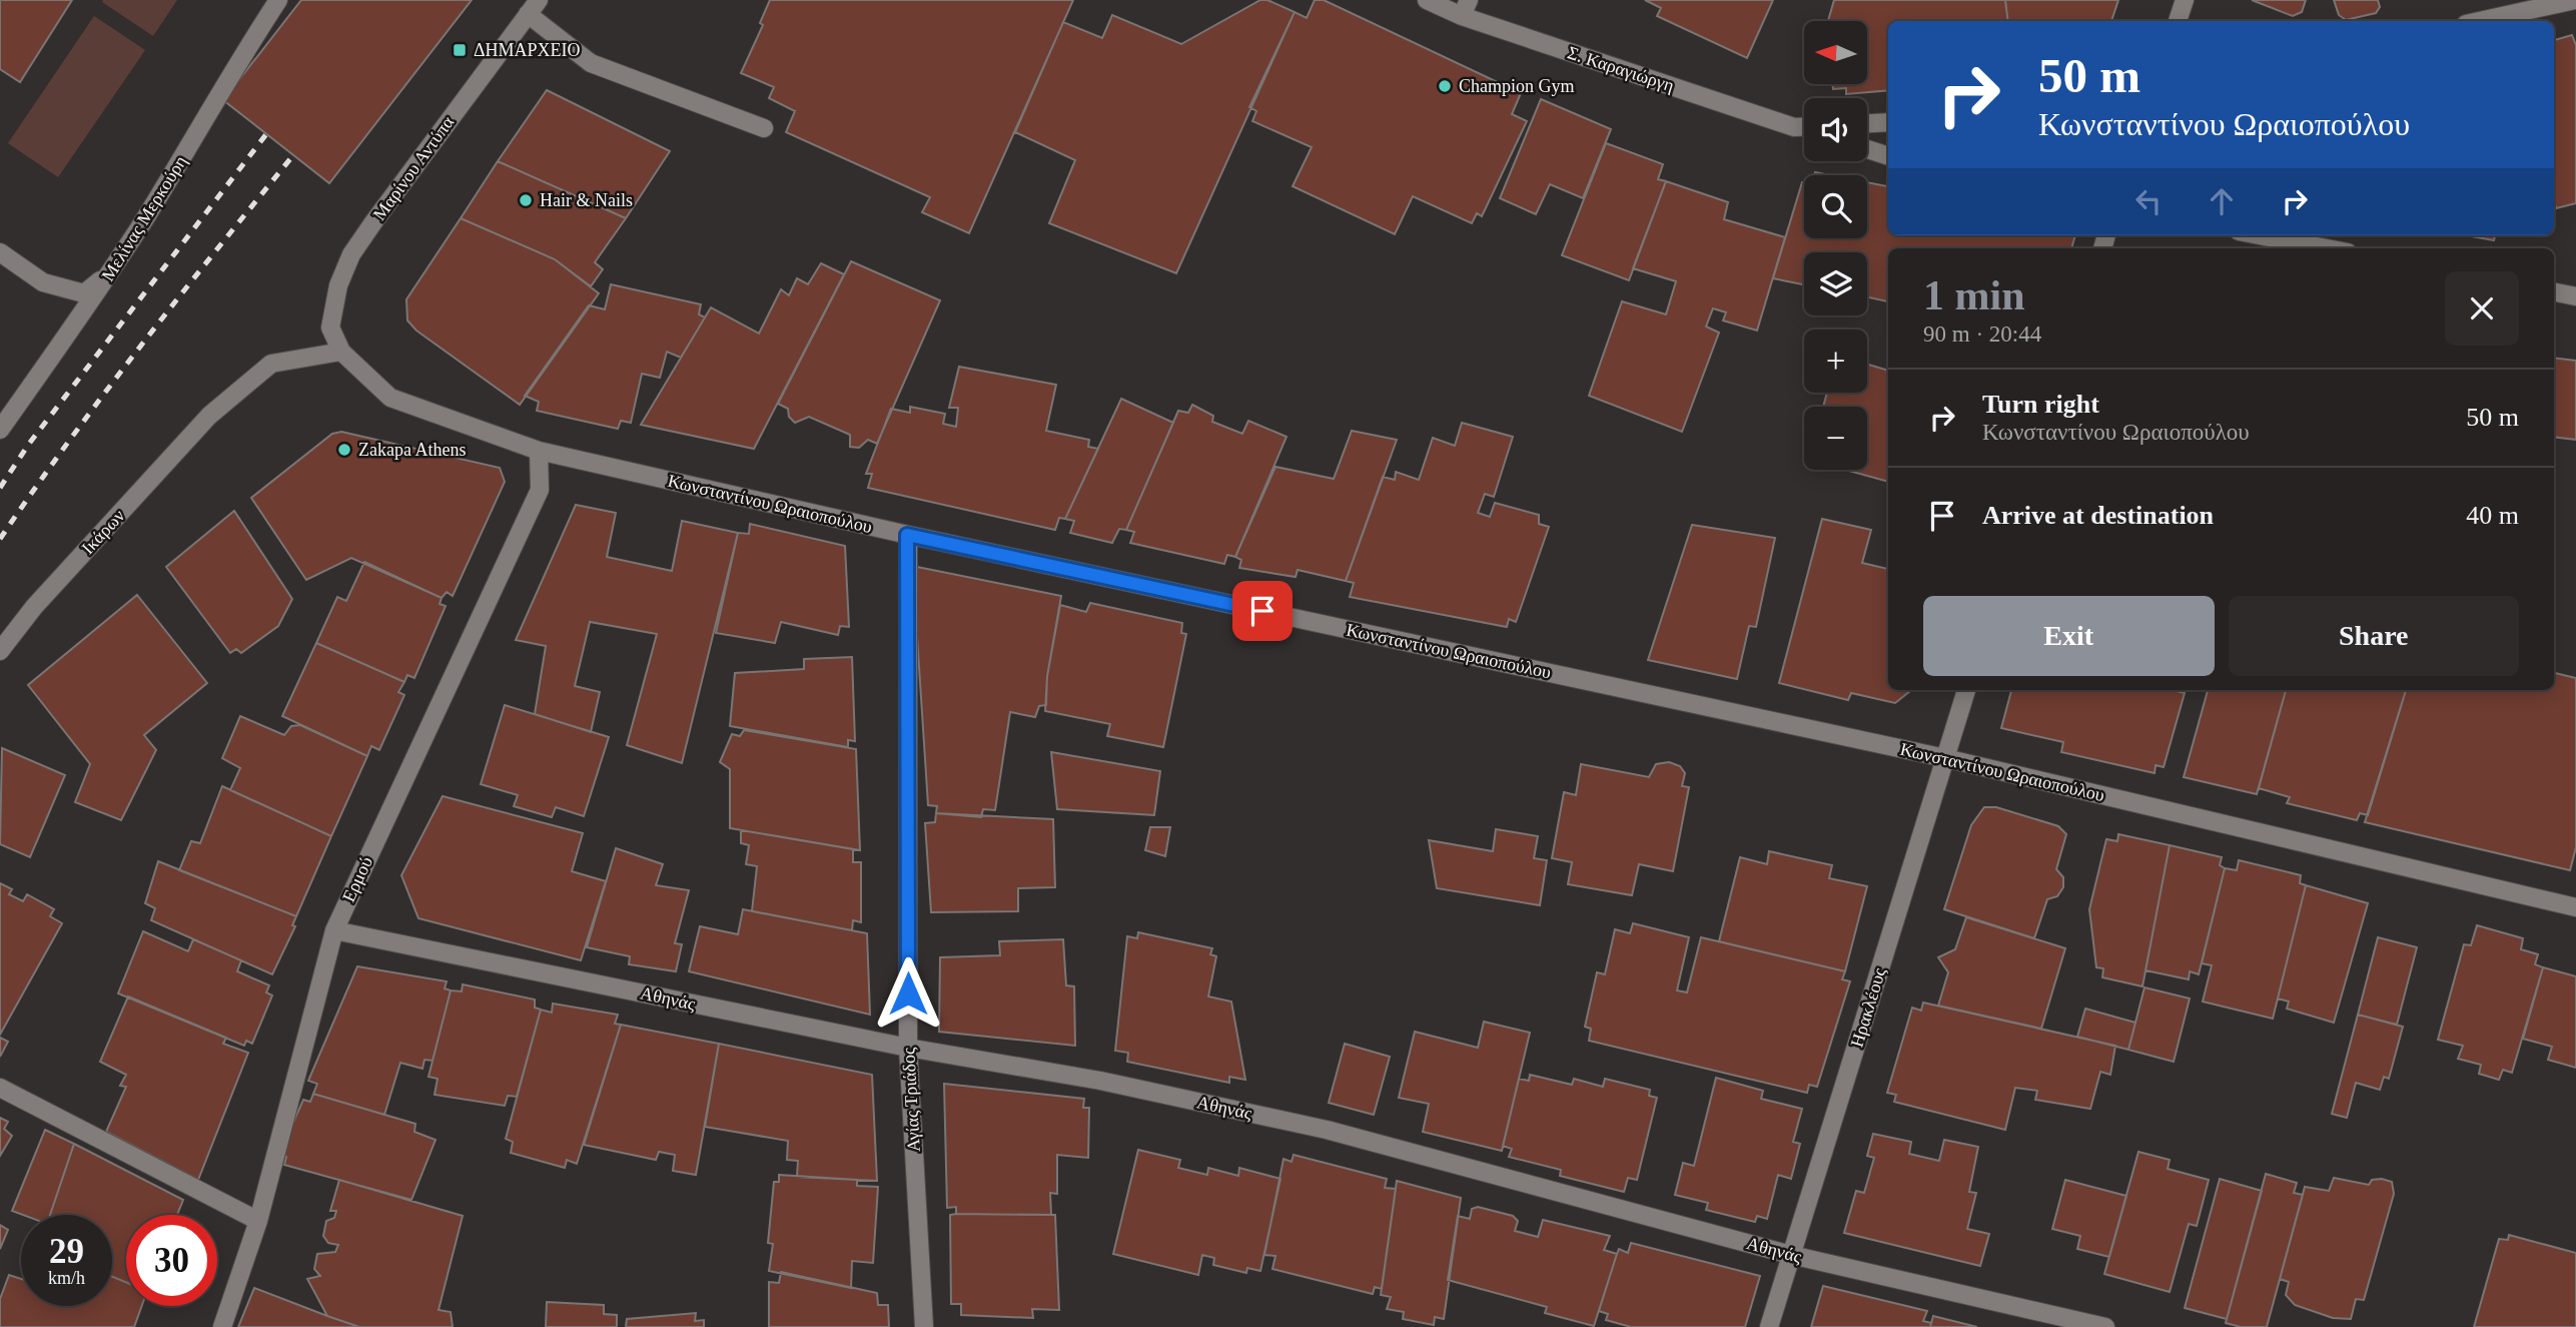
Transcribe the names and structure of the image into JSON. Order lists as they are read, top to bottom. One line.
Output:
{"streets":{"street":["Σ. Καραγιώργη","Μαρίνου Αντύπα","Μελίνας Μερκούρη","Κωνσταντίνου Ωραιοπούλου","Ικάρων","Ερμού","Αθηνάς","Ηρακλέους","Αγίας Τριάδος"]},"crossings":[["Μαρίνου Αντύπα","Κωνσταντίνου Ωραιοπούλου"],["Μαρίνου Αντύπα","Ικάρων"],["Κωνσταντίνου Ωραιοπούλου","Ικάρων"],["Κωνσταντίνου Ωραιοπούλου","Ερμού"],["Κωνσταντίνου Ωραιοπούλου","Ηρακλέους"],["Κωνσταντίνου Ωραιοπούλου","Αγίας Τριάδος"],["Ερμού","Αθηνάς"],["Αθηνάς","Ηρακλέους"],["Αθηνάς","Αγίας Τριάδος"]],"places":{"transit":["ΔΗΜΑΡΧΕΙΟ"],"other":["Champion Gym","Hair & Nails","Zakapa Athens"]},"north":"left","page":{"map_buttons":["+","−"],"turn":["50 m","Κωνσταντίνου Ωραιοπούλου"],"heading":["1 min","90 m · 20:44"],"list":[{"name":"Turn right","note":"Κωνσταντίνου Ωραιοπούλου","value":"50 m"},{"name":"Arrive at destination","value":"40 m"}],"buttons":["Exit","Share"],"speed":"29 km/h","limit":"30"}}
